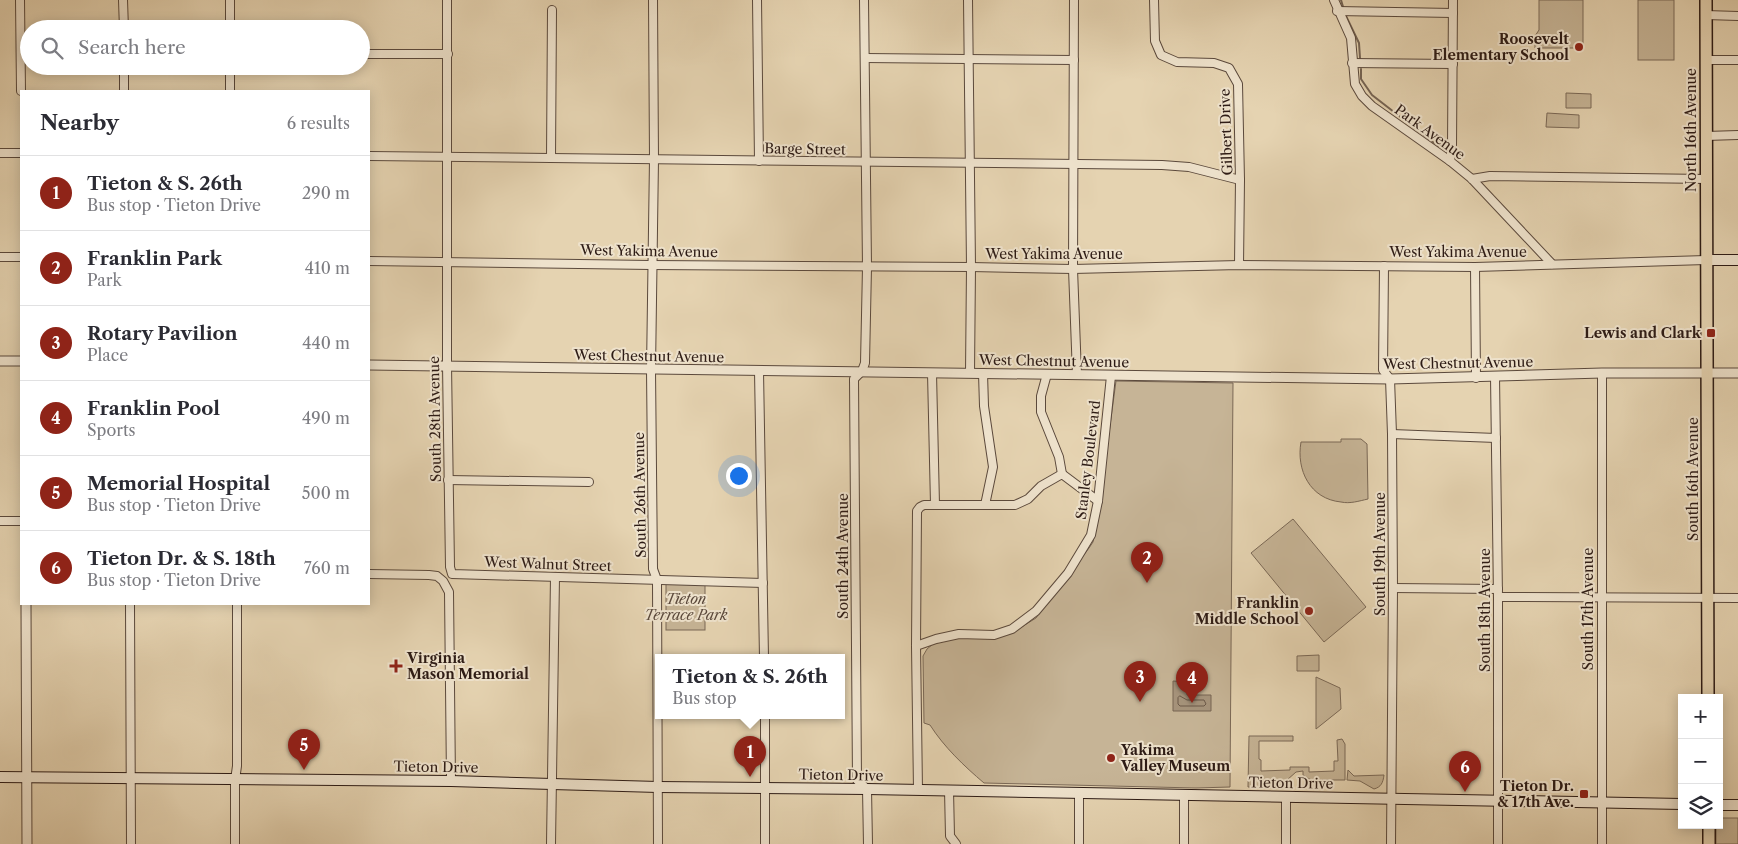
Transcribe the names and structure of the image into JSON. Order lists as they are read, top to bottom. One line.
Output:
{"streets":{"main road":["North 16th Avenue","West Yakima Avenue","South 16th Avenue","Tieton Drive"],"street":["Gilbert Drive","Park Avenue","Barge Street","West Chestnut Avenue","South 28th Avenue","Stanley Boulevard","South 26th Avenue","South 19th Avenue","South 24th Avenue","West Walnut Street","South 17th Avenue","South 18th Avenue"]},"crossings":[["North 16th Avenue","West Yakima Avenue"],["North 16th Avenue","South 16th Avenue"],["Gilbert Drive","Barge Street"],["Gilbert Drive","West Yakima Avenue"],["Park Avenue","West Yakima Avenue"],["Barge Street","South 28th Avenue"],["Barge Street","South 26th Avenue"],["Barge Street","South 24th Avenue"],["West Yakima Avenue","South 28th Avenue"],["West Yakima Avenue","South 16th Avenue"],["West Yakima Avenue","South 26th Avenue"],["West Yakima Avenue","South 19th Avenue"],["West Yakima Avenue","South 24th Avenue"],["West Chestnut Avenue","South 28th Avenue"],["West Chestnut Avenue","Stanley Boulevard"],["West Chestnut Avenue","South 16th Avenue"],["West Chestnut Avenue","South 26th Avenue"],["West Chestnut Avenue","South 19th Avenue"],["West Chestnut Avenue","South 24th Avenue"],["West Chestnut Avenue","South 17th Avenue"],["West Chestnut Avenue","South 18th Avenue"],["South 28th Avenue","West Walnut Street"],["South 26th Avenue","West Walnut Street"],["South 26th Avenue","Tieton Drive"],["South 19th Avenue","Tieton Drive"],["South 24th Avenue","Tieton Drive"],["South 17th Avenue","Tieton Drive"],["South 18th Avenue","Tieton Drive"]],"parks":["Tieton Terrace Park"],"places":{"other":["Roosevelt Elementary School","Franklin Middle School","Yakima Valley Museum"],"transit":["Lewis and Clark","Tieton Dr. & 17th Ave."],"health":["Virginia Mason Memorial"]},"page":{"search":"Search here","heading":["Nearby","6 results"],"list":[{"mark":"1","name":"Tieton & S. 26th","note":"Bus stop · Tieton Drive","value":"290 m"},{"mark":"2","name":"Franklin Park","note":"Park","value":"410 m"},{"mark":"3","name":"Rotary Pavilion","note":"Place","value":"440 m"},{"mark":"4","name":"Franklin Pool","note":"Sports","value":"490 m"},{"mark":"5","name":"Memorial Hospital","note":"Bus stop · Tieton Drive","value":"500 m"},{"mark":"6","name":"Tieton Dr. & S. 18th","note":"Bus stop · Tieton Drive","value":"760 m"}],"pins":["2","3","4","5","1","6"],"popup":["Tieton & S. 26th","Bus stop"],"map_buttons":["+","−"]}}
